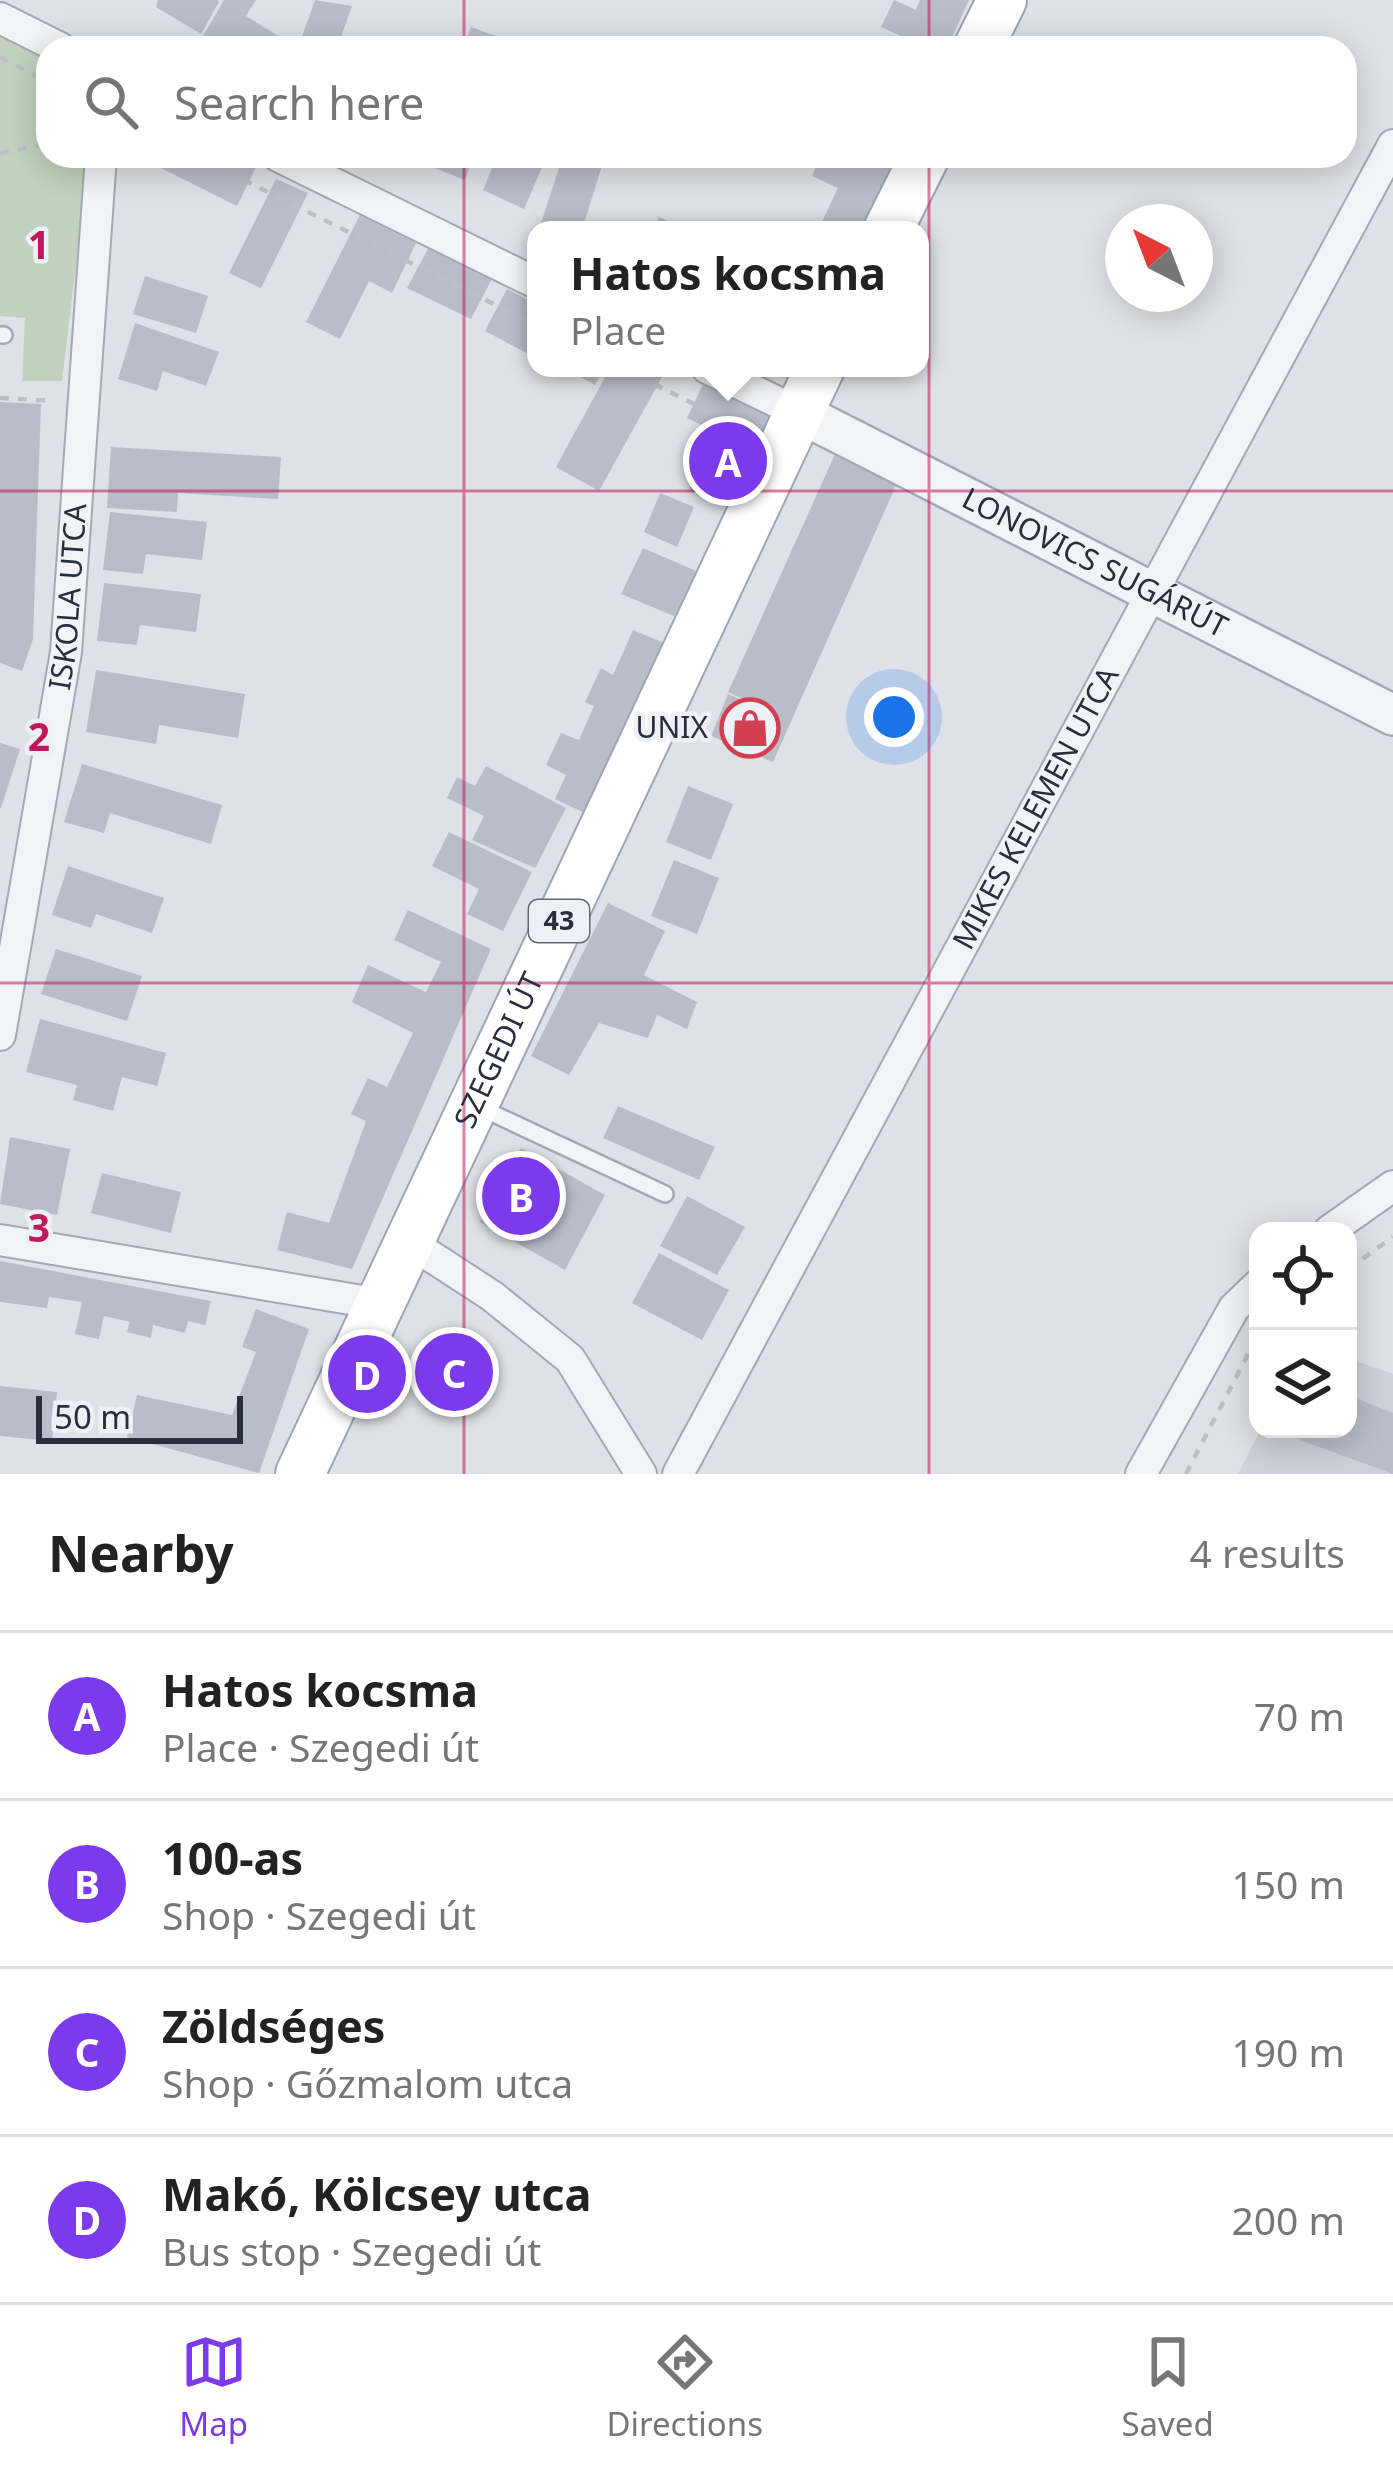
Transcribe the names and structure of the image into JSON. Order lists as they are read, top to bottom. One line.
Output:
{"streets":{"main road":["43","SZEGEDI ÚT"],"street":["LONOVICS SUGÁRÚT","ISKOLA UTCA","MIKES KELEMEN UTCA"]},"crossings":[["LONOVICS SUGÁRÚT","MIKES KELEMEN UTCA"],["LONOVICS SUGÁRÚT","SZEGEDI ÚT"]],"places":{"shop":["UNIX"]},"scale_bar":"50 m","north":"top left","page":{"search":"Search here","popup":["Hatos kocsma","Place"],"pins":["A","B","C","D"],"scale":"50 m","heading":["Nearby","4 results"],"list":[{"mark":"A","name":"Hatos kocsma","note":"Place · Szegedi út","value":"70 m"},{"mark":"B","name":"100-as","note":"Shop · Szegedi út","value":"150 m"},{"mark":"C","name":"Zöldséges","note":"Shop · Gőzmalom utca","value":"190 m"},{"mark":"D","name":"Makó, Kölcsey utca","note":"Bus stop · Szegedi út","value":"200 m"}],"nav":["Map","Directions","Saved"]},"grid":{"rows":["1","2","3"]}}
